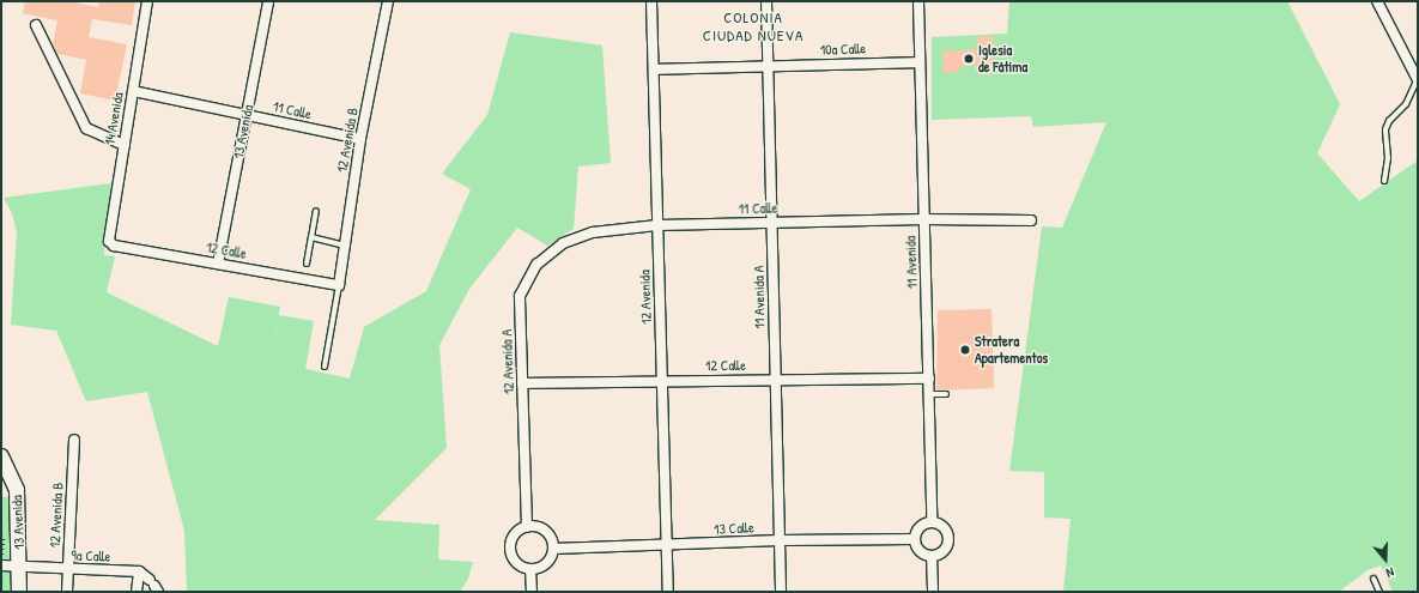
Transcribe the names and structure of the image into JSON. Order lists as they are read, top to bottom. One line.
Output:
{"streets":{"street":["10a Calle","11 Calle","14 Avenida","13 Avenida","12 Avenida B","12 Calle","11 Avenida","12 Avenida","11 Avenida A","12 Avenida A","13 Calle","9a Calle"]},"crossings":[["10a Calle","11 Avenida"],["10a Calle","12 Avenida"],["10a Calle","11 Avenida A"],["11 Calle","14 Avenida"],["11 Calle","13 Avenida"],["11 Calle","12 Avenida B"],["11 Calle","11 Avenida"],["11 Calle","12 Avenida"],["11 Calle","11 Avenida A"],["11 Calle","12 Avenida A"],["14 Avenida","12 Calle"],["13 Avenida","12 Calle"],["13 Avenida","9a Calle"],["12 Avenida B","12 Calle"],["12 Avenida B","9a Calle"],["12 Calle","11 Avenida"],["12 Calle","12 Avenida"],["12 Calle","11 Avenida A"],["12 Calle","12 Avenida A"],["11 Avenida","13 Calle"],["12 Avenida","13 Calle"],["11 Avenida A","13 Calle"],["12 Avenida A","13 Calle"]],"districts":["COLONIA CIUDAD NUEVA"],"places":["Iglesia de Fátima","Stratera Apartementos"],"north":"bottom"}
